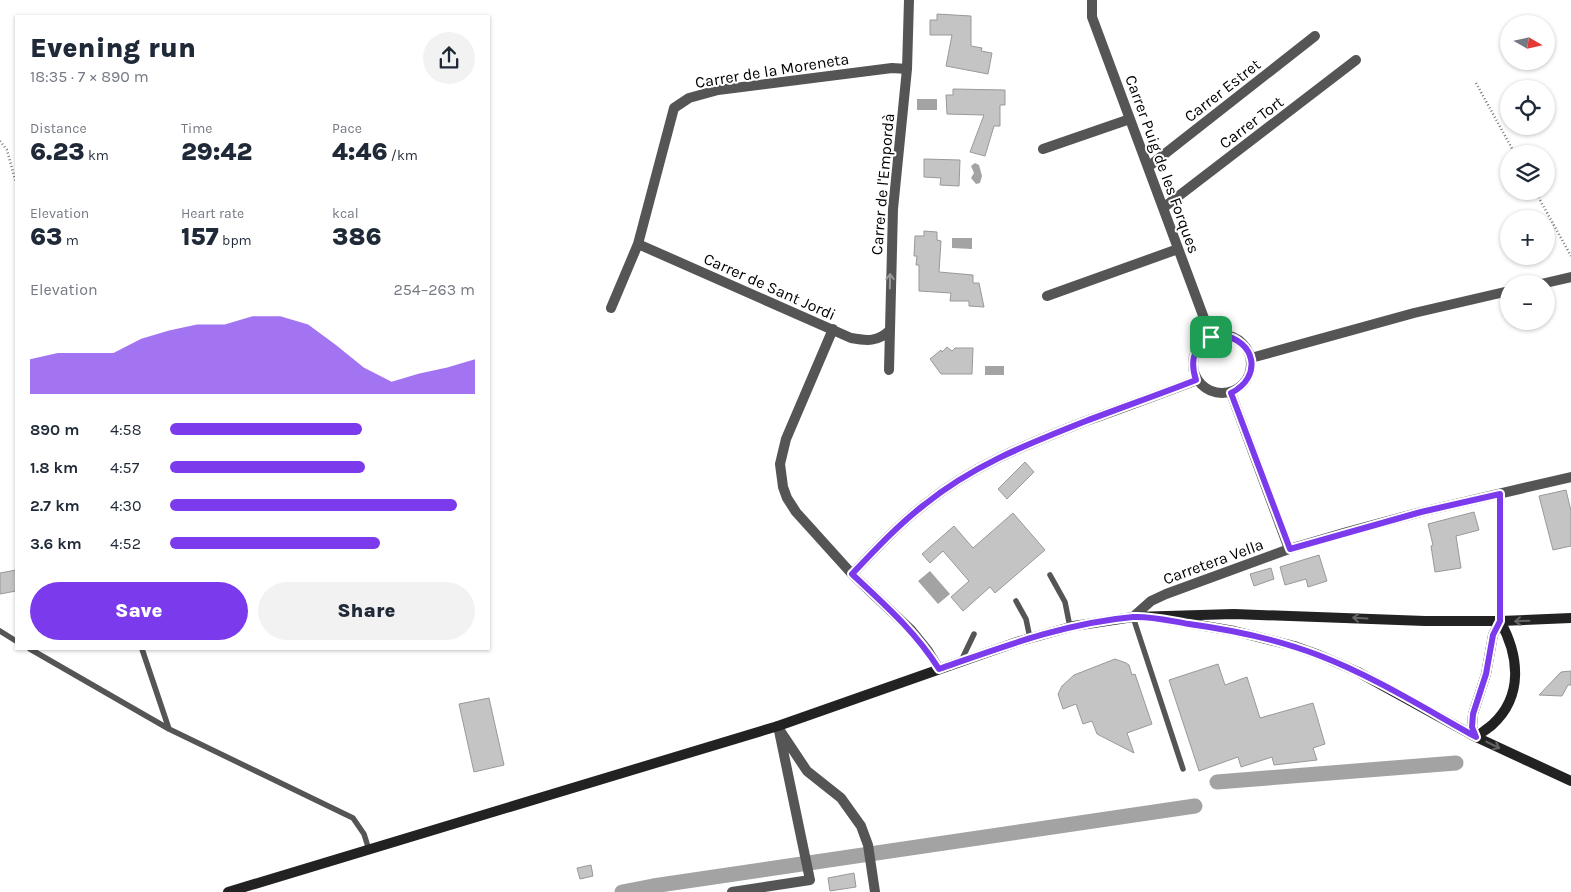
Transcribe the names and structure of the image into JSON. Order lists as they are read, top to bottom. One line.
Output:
{"streets":{"street":["Carrer de la Moreneta","Carrer Estret","Carrer Tort","Carrer Puig de les Forques","Carrer de l'Empordà","Carrer de Sant Jordi","Carretera Vella"]},"crossings":[["Carrer de la Moreneta","Carrer de l'Empordà"],["Carrer de la Moreneta","Carrer de Sant Jordi"],["Carrer Estret","Carrer Puig de les Forques"],["Carrer Tort","Carrer Puig de les Forques"],["Carrer de l'Empordà","Carrer de Sant Jordi"]],"one_way":["Carrer de l'Empordà"],"north":"right","page":{"map_buttons":["+","−"],"heading":["Evening run","18:35 · 7 × 890 m"],"stats":[["Distance","6.23 km"],["Time","29:42"],["Pace","4:46 /km"],["Elevation","63 m"],["Heart rate","157 bpm"],["kcal","386"]],"chart":["Elevation","254–263 m"],"list":[{"name":"890 m","note":"4:58"},{"name":"1.8 km","note":"4:57"},{"name":"2.7 km","note":"4:30"},{"name":"3.6 km","note":"4:52"}],"buttons":["Save","Share"]}}
